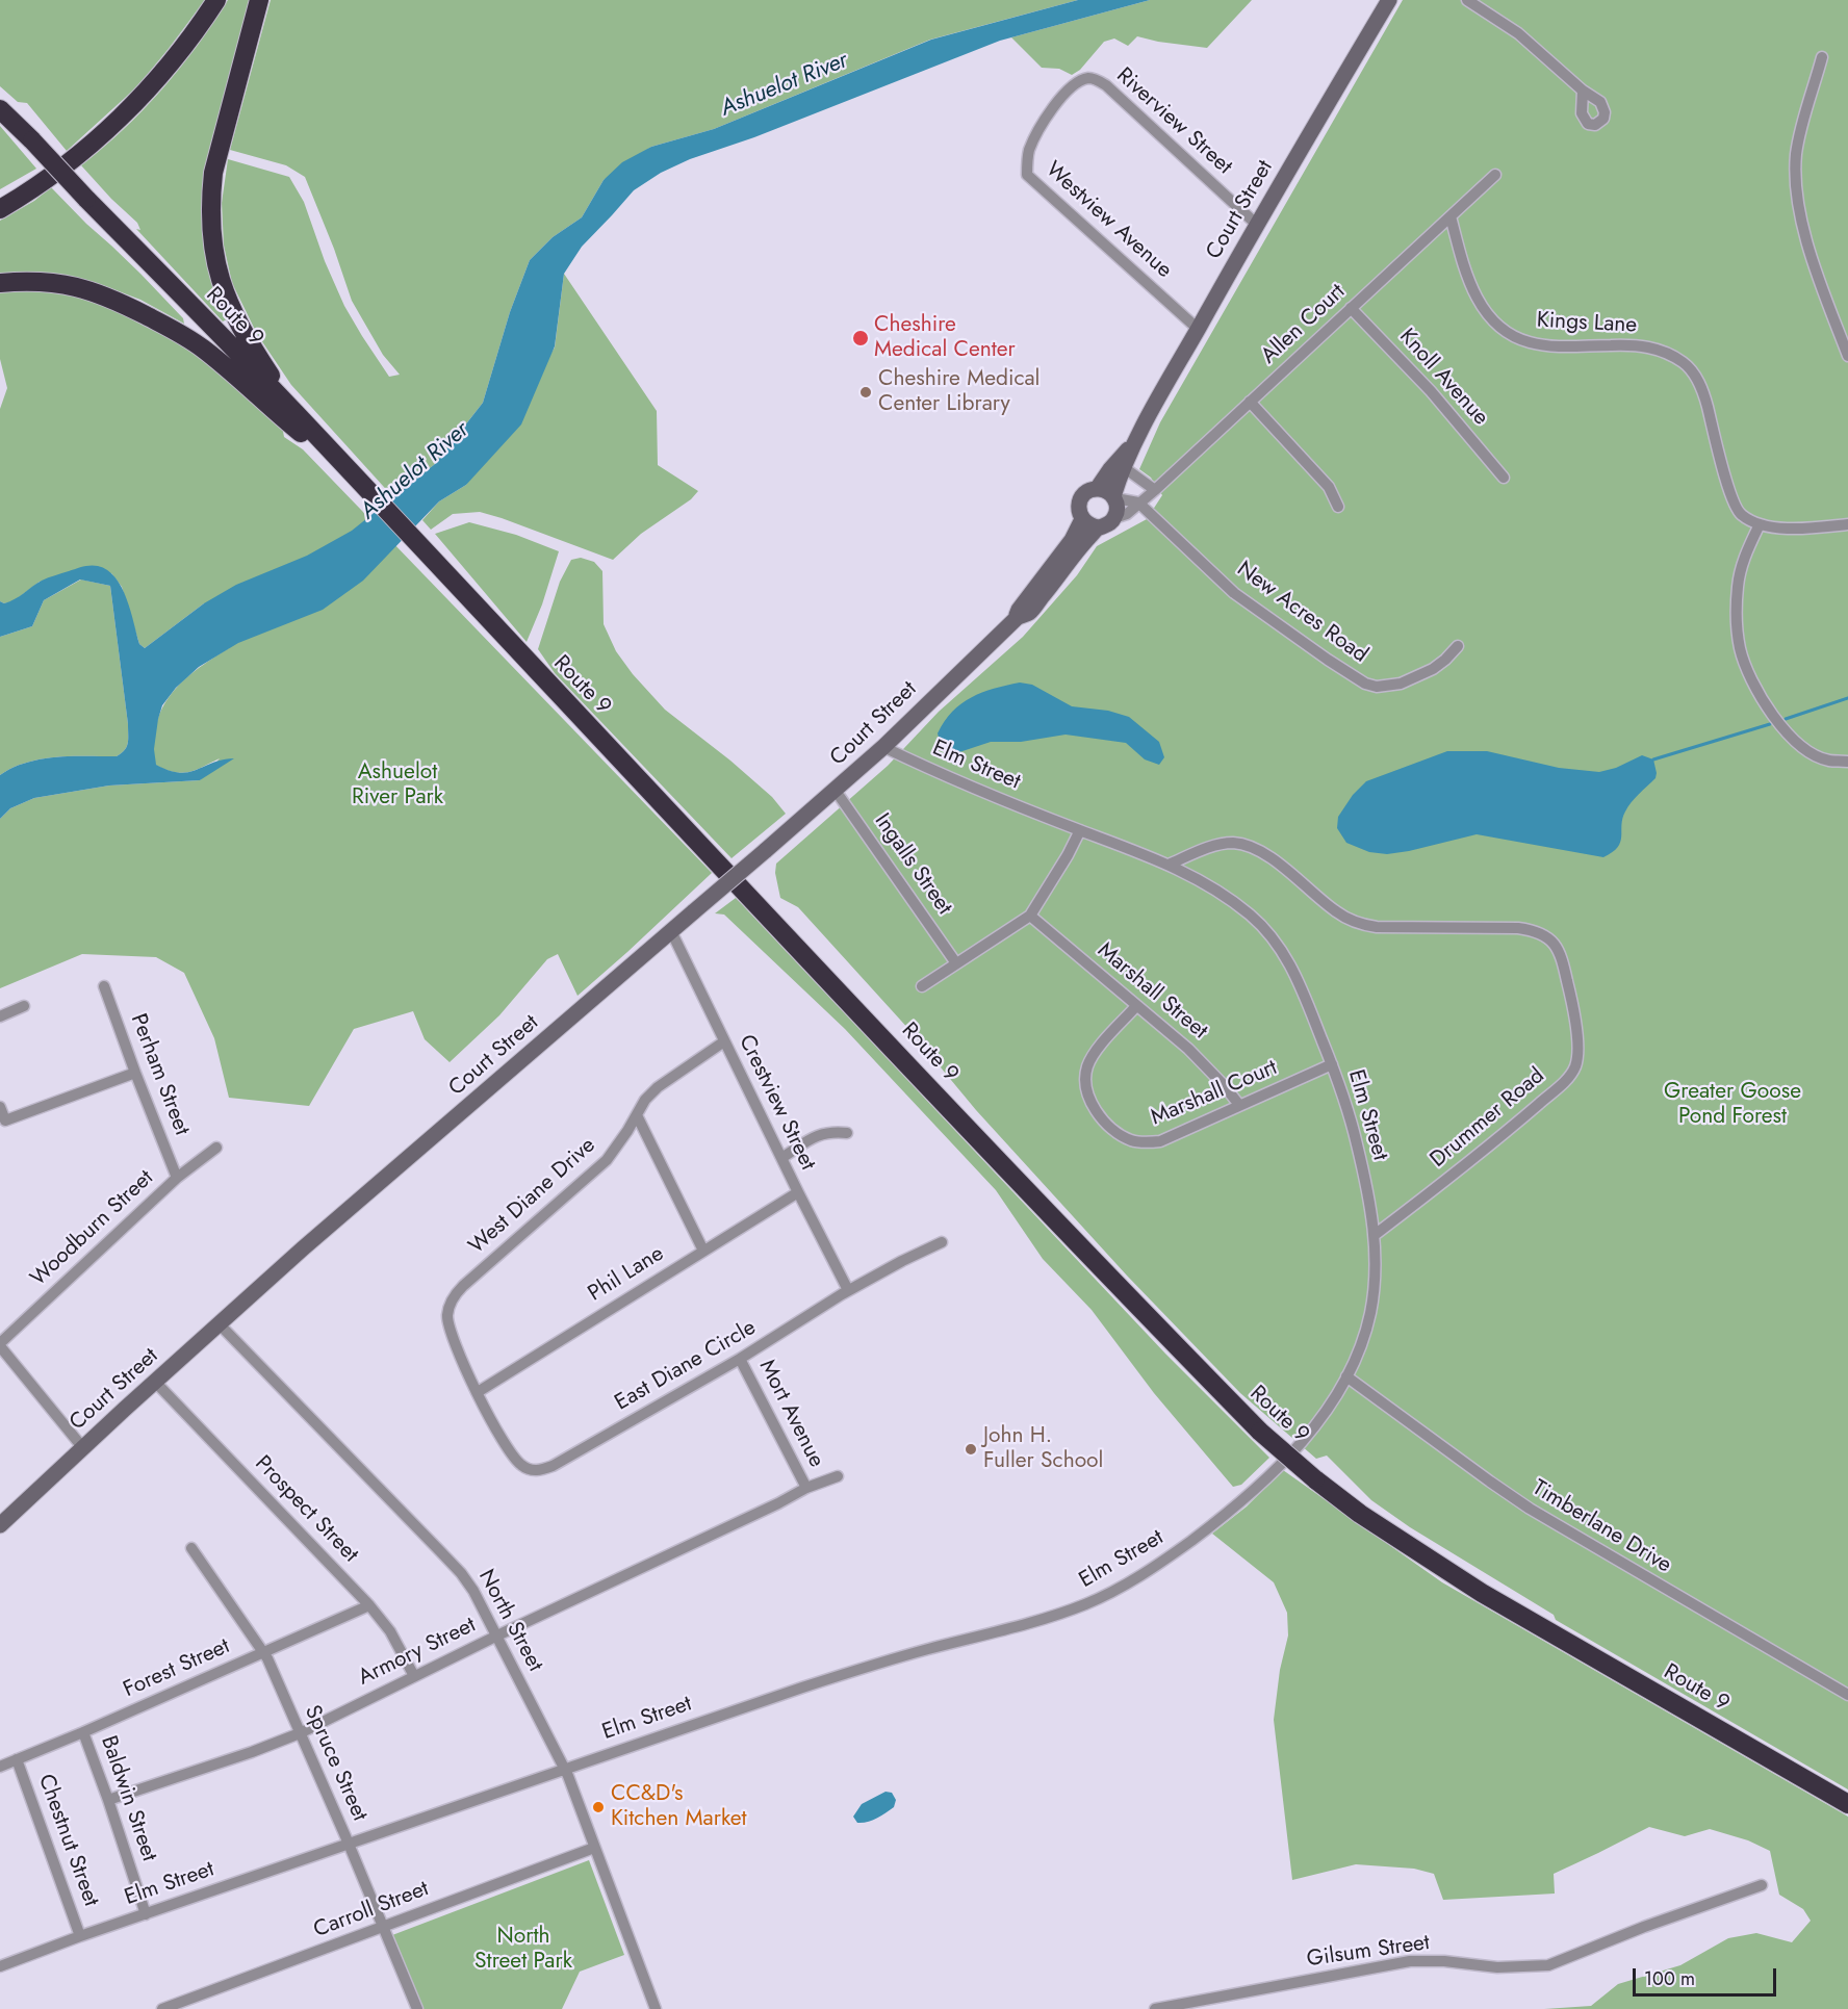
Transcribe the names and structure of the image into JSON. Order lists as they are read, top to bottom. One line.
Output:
{"streets":{"highway":["Route 9"],"main road":["Court Street"],"street":["Riverview Street","Westview Avenue","Kings Lane","Allen Court","Knoll Avenue","New Acres Road","Elm Street","Ingalls Street","Marshall Street","Perham Street","Marshall Court","Crestview Street","Drummer Road","West Diane Drive","Woodburn Street","Phil Lane","East Diane Circle","Mort Avenue","Prospect Street","Timberlane Drive","North Street","Armory Street","Forest Street","Spruce Street","Baldwin Street","Chestnut Street","Carroll Street","Gilsum Street"]},"crossings":[["Riverview Street","Court Street"],["Riverview Street","Westview Avenue"],["Court Street","Westview Avenue"],["Court Street","Allen Court"],["Court Street","Elm Street"],["Court Street","Ingalls Street"],["Court Street","Crestview Street"],["Court Street","Prospect Street"],["Court Street","North Street"],["Kings Lane","Allen Court"],["Allen Court","Knoll Avenue"],["Allen Court","New Acres Road"],["Elm Street","Marshall Court"],["Elm Street","Drummer Road"],["Elm Street","Timberlane Drive"],["Elm Street","North Street"],["Elm Street","Spruce Street"],["Elm Street","Baldwin Street"],["Elm Street","Chestnut Street"],["Marshall Street","Marshall Court"],["Perham Street","Woodburn Street"],["Crestview Street","West Diane Drive"],["Crestview Street","Phil Lane"],["Crestview Street","East Diane Circle"],["West Diane Drive","Phil Lane"],["West Diane Drive","East Diane Circle"],["Phil Lane","East Diane Circle"],["East Diane Circle","Mort Avenue"],["Mort Avenue","Armory Street"],["Prospect Street","Armory Street"],["Prospect Street","Forest Street"],["North Street","Armory Street"],["North Street","Carroll Street"],["Armory Street","Spruce Street"],["Armory Street","Baldwin Street"],["Forest Street","Spruce Street"],["Forest Street","Baldwin Street"],["Forest Street","Chestnut Street"],["Spruce Street","Carroll Street"]],"water":["Ashuelot River"],"parks":["Ashuelot River Park","Greater Goose Pond Forest","North Street Park"],"places":["Cheshire Medical Center","Cheshire Medical Center Library","John H. Fuller School","CC&D's Kitchen Market"],"scale_bar":"100 m"}
